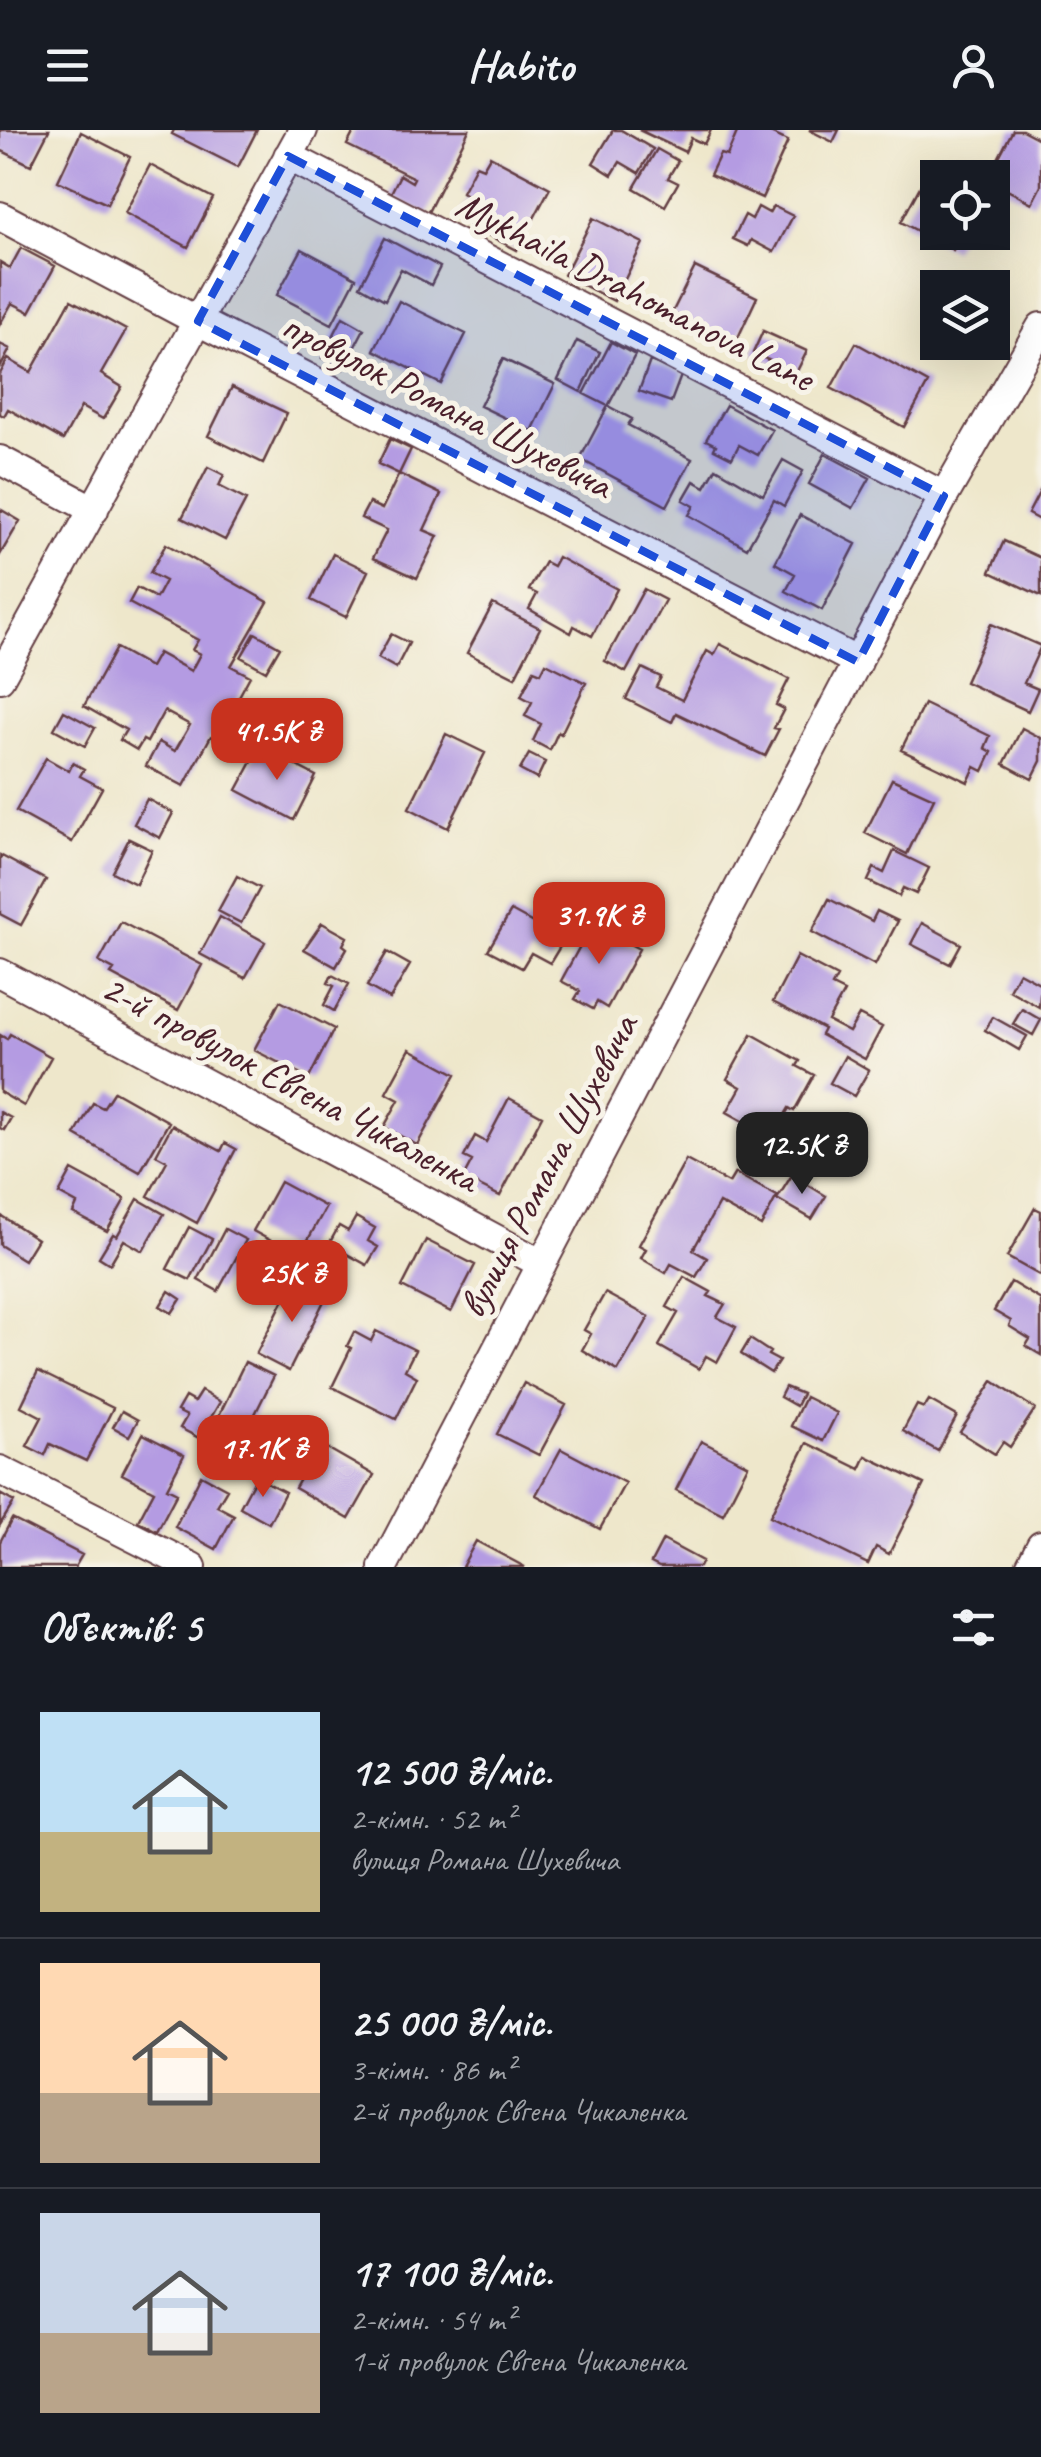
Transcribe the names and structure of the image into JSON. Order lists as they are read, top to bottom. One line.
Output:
{"streets":{"street":["Mykhaila Drahomanova Lane","провулок Романа Шухевича","2-й провулок Євгена Чикаленка","вулиця Романа Шухевича"]},"crossings":[["Mykhaila Drahomanova Lane","вулиця Романа Шухевича"],["провулок Романа Шухевича","вулиця Романа Шухевича"],["2-й провулок Євгена Чикаленка","вулиця Романа Шухевича"]],"page":{"header":"Habito","price":["41.5K ₴","31.9K ₴","12.5K ₴","25K ₴","17.1K ₴"],"heading":"Об’єктів: 5","list":[{"name":"12 500 ₴/міс.","note":"2-кімн. · 52 m² · вулиця Романа Шухевича"},{"name":"25 000 ₴/міс.","note":"3-кімн. · 86 m² · 2-й провулок Євгена Чикаленка"},{"name":"17 100 ₴/міс.","note":"2-кімн. · 54 m² · 1-й провулок Євгена Чикаленка"}]}}
